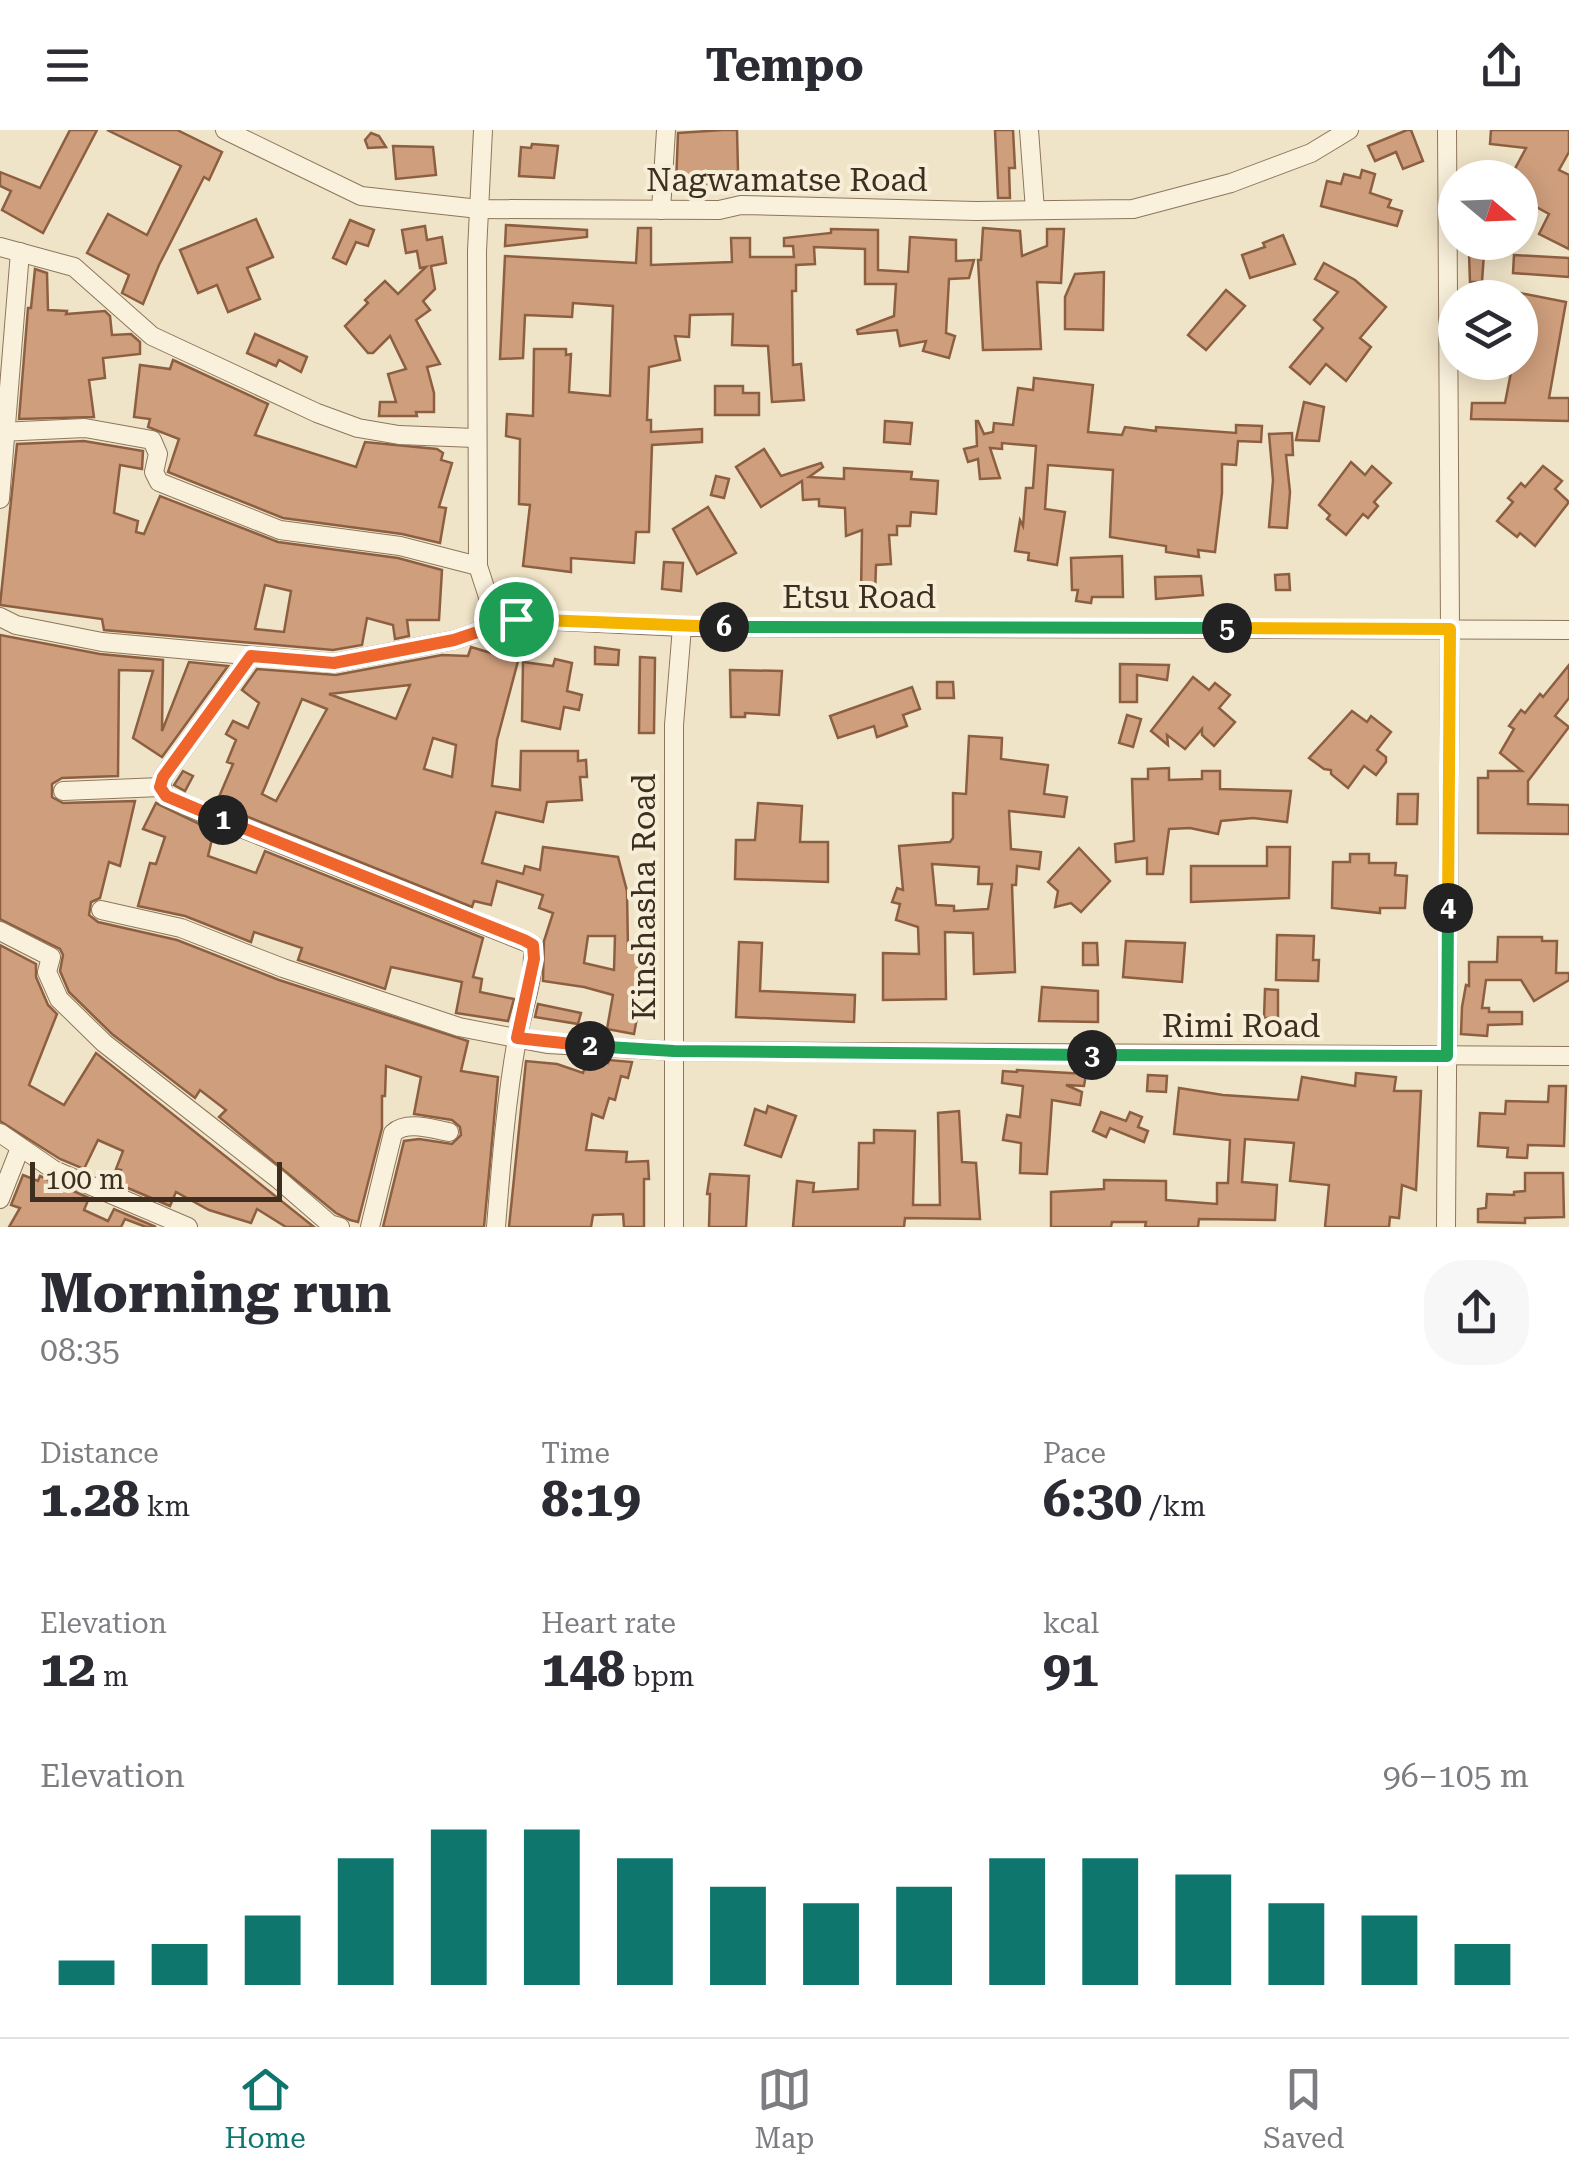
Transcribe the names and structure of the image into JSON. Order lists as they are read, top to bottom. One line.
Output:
{"streets":{"street":["Nagwamatse Road","Etsu Road","Kinshasha Road","Rimi Road"]},"crossings":[["Etsu Road","Kinshasha Road"],["Kinshasha Road","Rimi Road"]],"scale_bar":"100 m","north":"right","page":{"header":"Tempo","pins":["6","5","1","4","2","3"],"scale":"100 m","heading":["Morning run","08:35"],"stats":[["Distance","1.28 km"],["Time","8:19"],["Pace","6:30 /km"],["Elevation","12 m"],["Heart rate","148 bpm"],["kcal","91"]],"chart":["Elevation","96–105 m"],"tabs":["Home","Map","Saved"]}}
